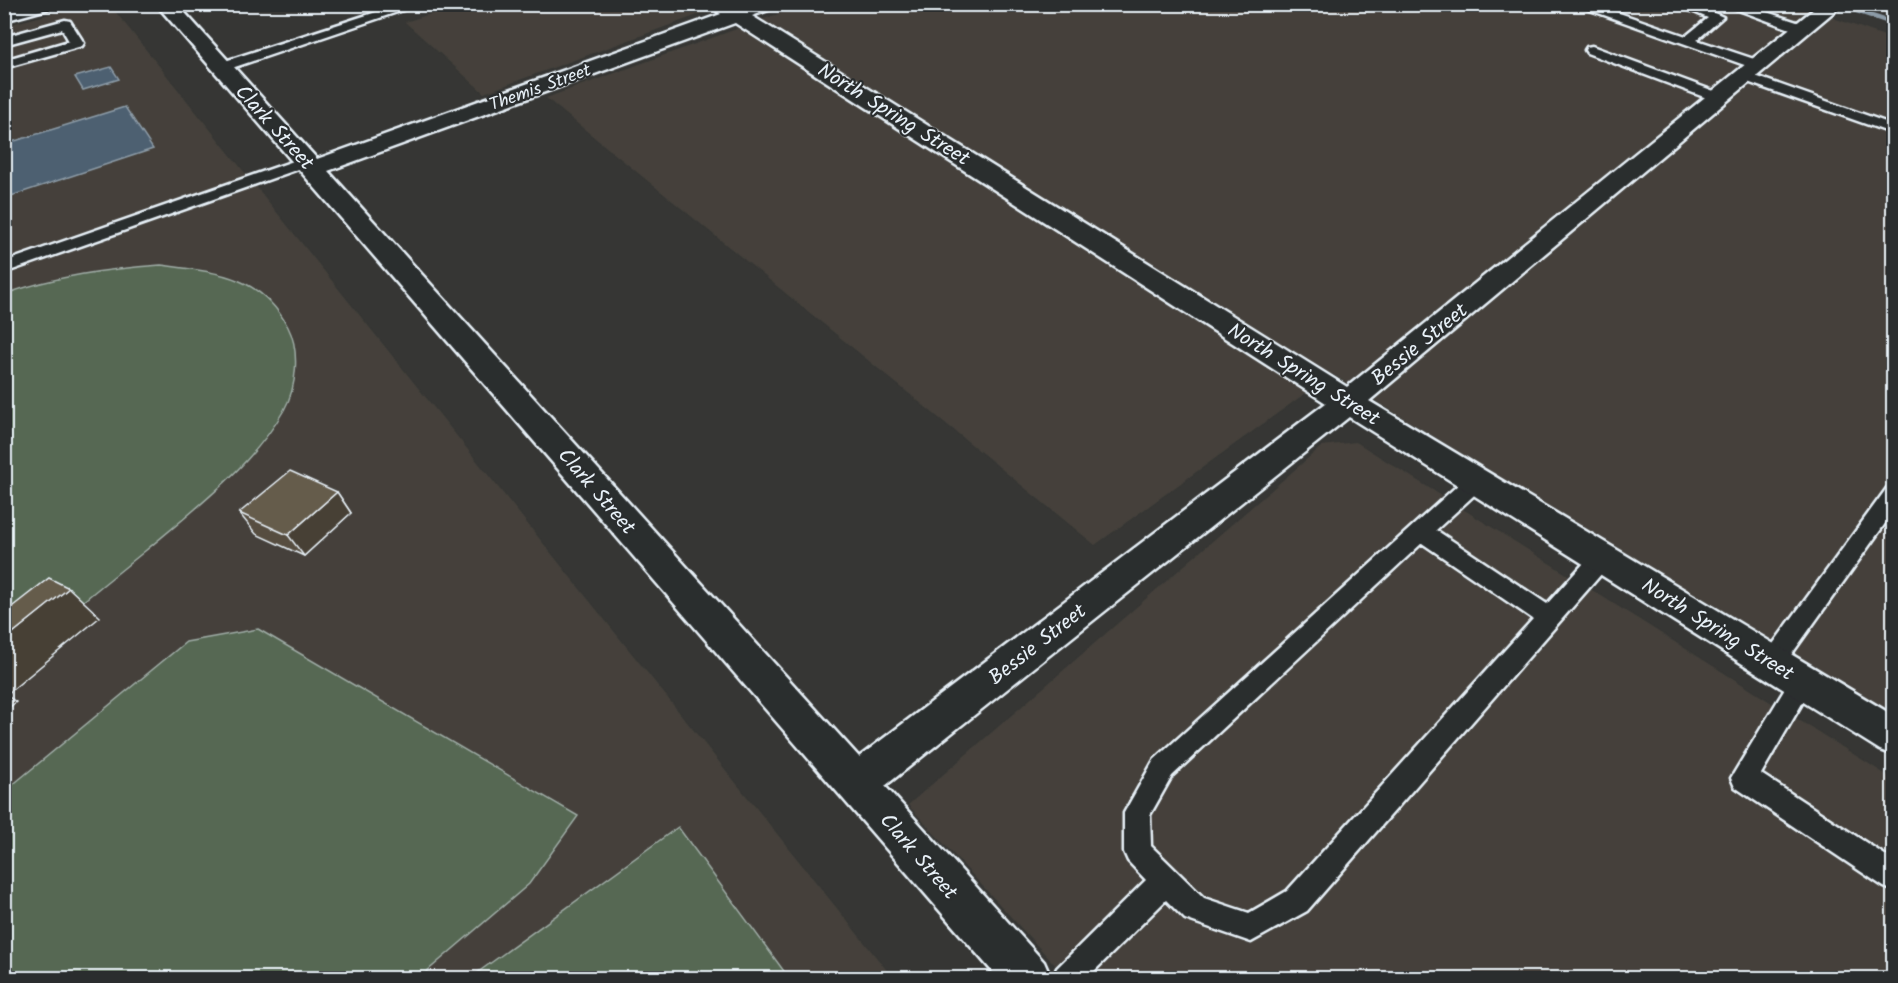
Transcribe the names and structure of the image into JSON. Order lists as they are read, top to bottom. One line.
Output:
{"streets":{"street":["Themis Street","North Spring Street","Clark Street","Bessie Street"]},"crossings":[["Themis Street","North Spring Street"],["Themis Street","Clark Street"],["North Spring Street","Bessie Street"],["Clark Street","Bessie Street"]]}
